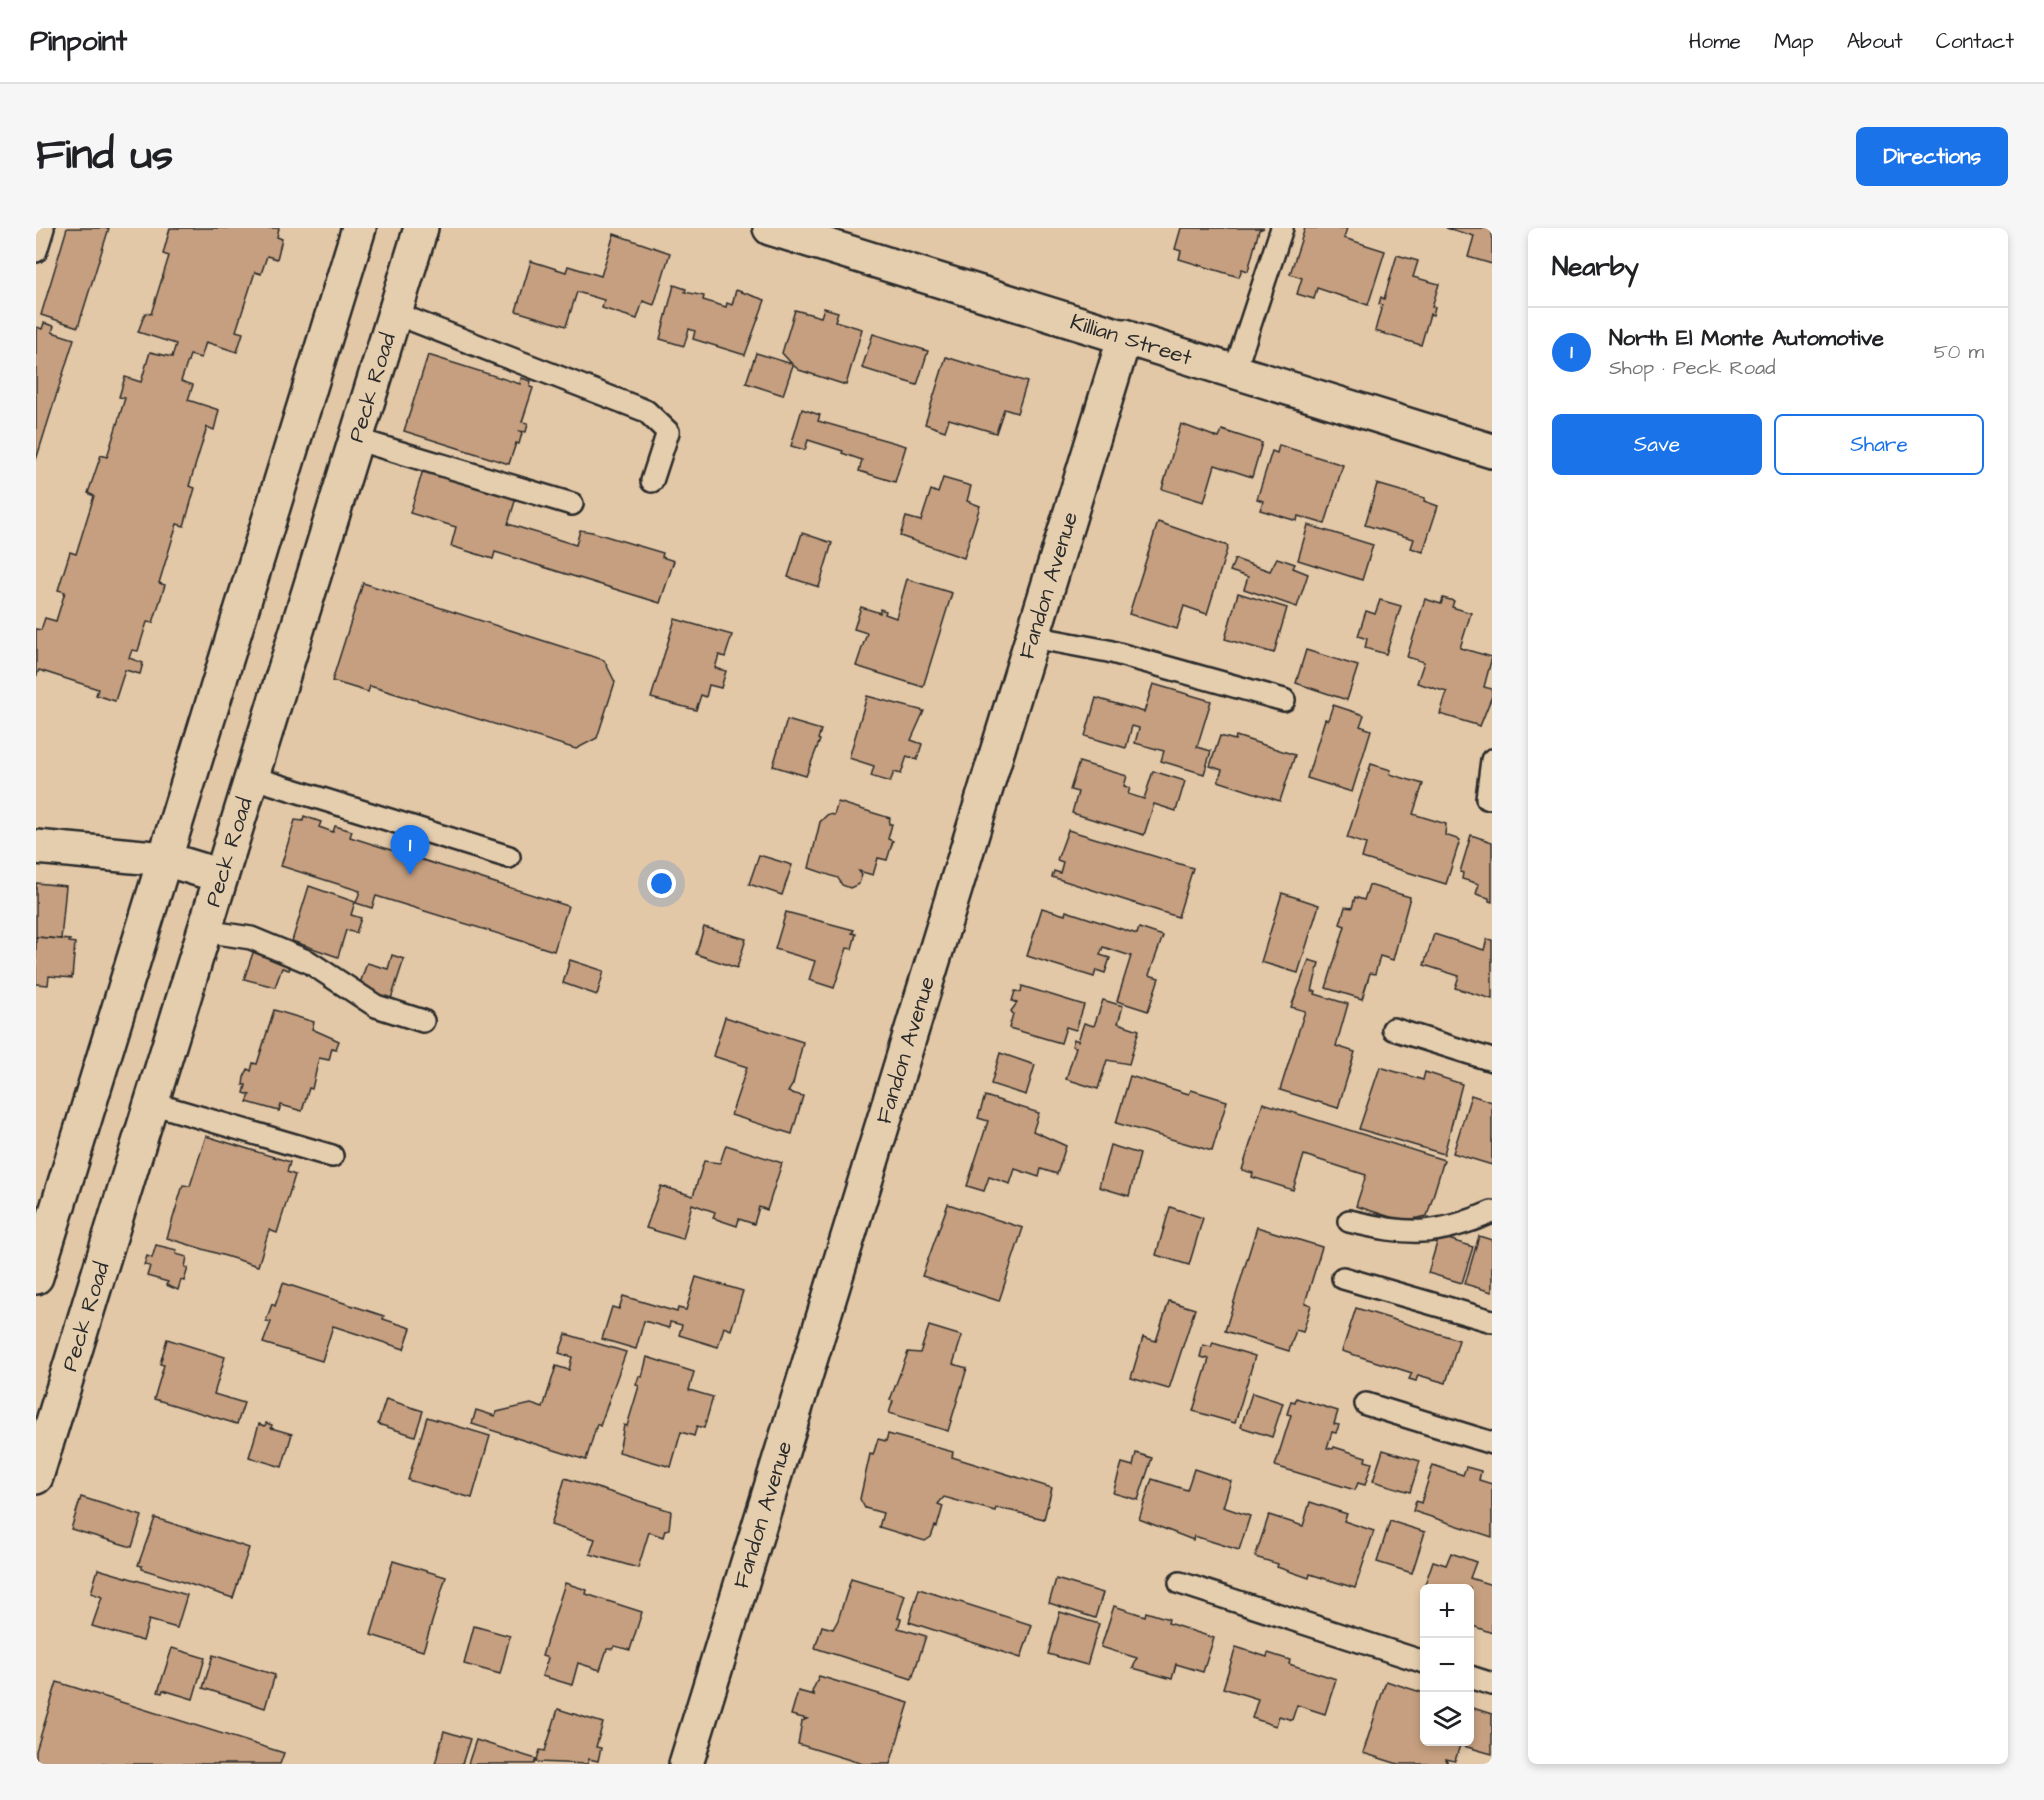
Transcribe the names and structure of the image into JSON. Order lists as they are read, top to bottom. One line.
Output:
{"streets":{"street":["Killian Street","Peck Road","Fandon Avenue"]},"crossings":[["Killian Street","Fandon Avenue"]],"page":{"header":"Pinpoint","nav":["Home","Map","About","Contact"],"title":"Find us","buttons":["Directions",["Save","Share"]],"heading":"Nearby","list":[{"mark":"1","name":"North El Monte Automotive","note":"Shop · Peck Road","value":"50 m"}],"pins":"1","map_buttons":["+","−"]}}
